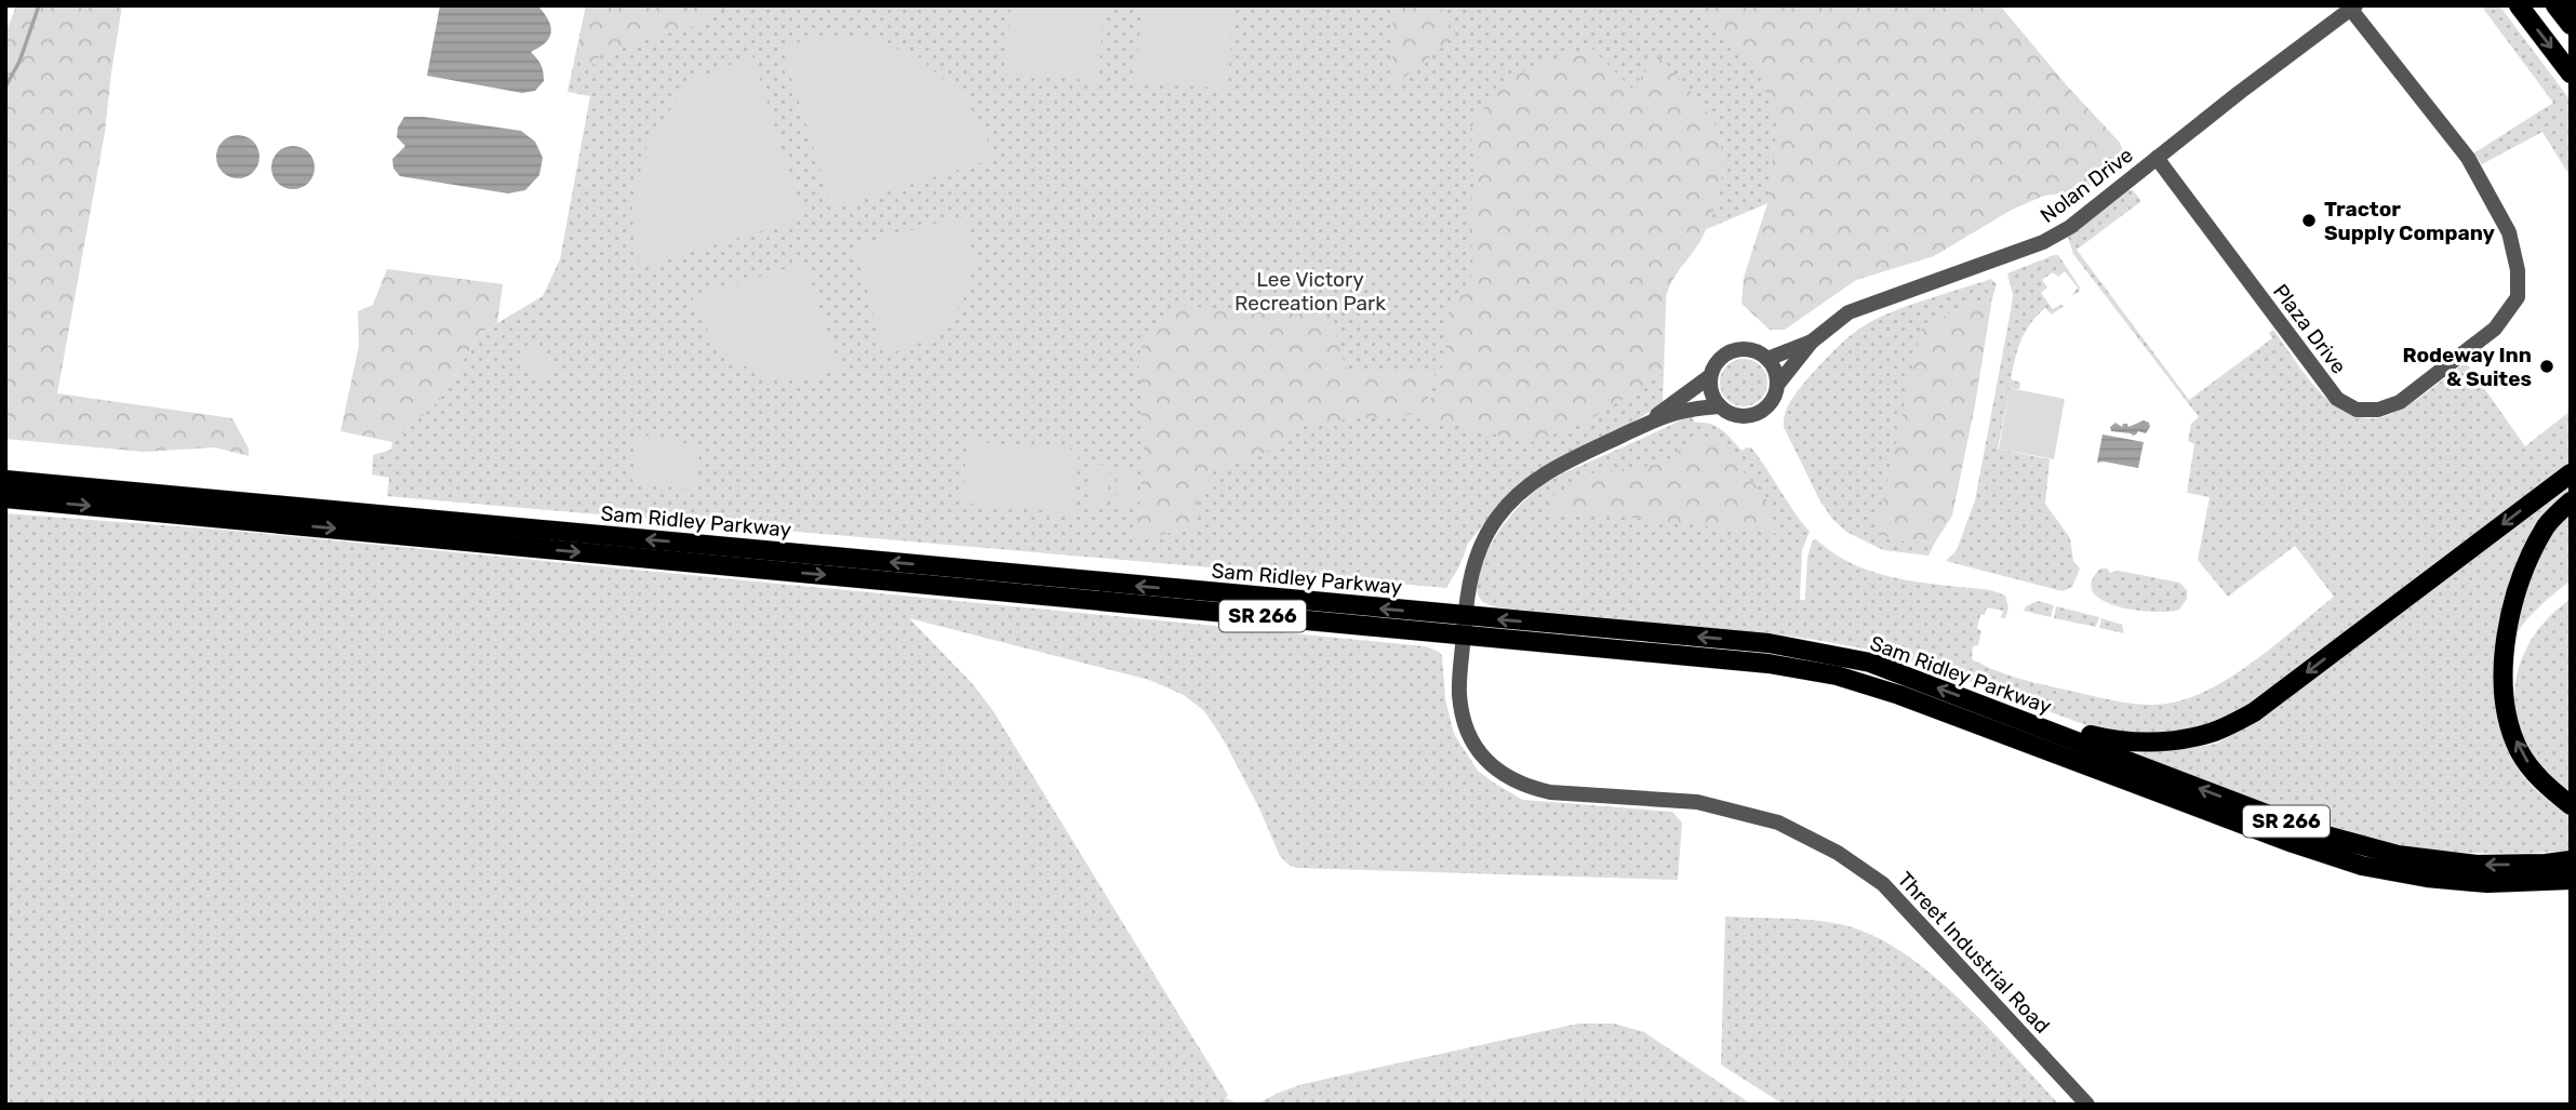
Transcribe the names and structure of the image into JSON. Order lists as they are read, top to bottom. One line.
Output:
{"streets":{"main road":["Sam Ridley Parkway","SR 266"],"street":["Nolan Drive","Plaza Drive","Threet Industrial Road"]},"crossings":[["Nolan Drive","Plaza Drive"],["Sam Ridley Parkway","Threet Industrial Road"]],"parks":["Lee Victory Recreation Park"],"places":["Tractor Supply Company","Rodeway Inn & Suites"]}
